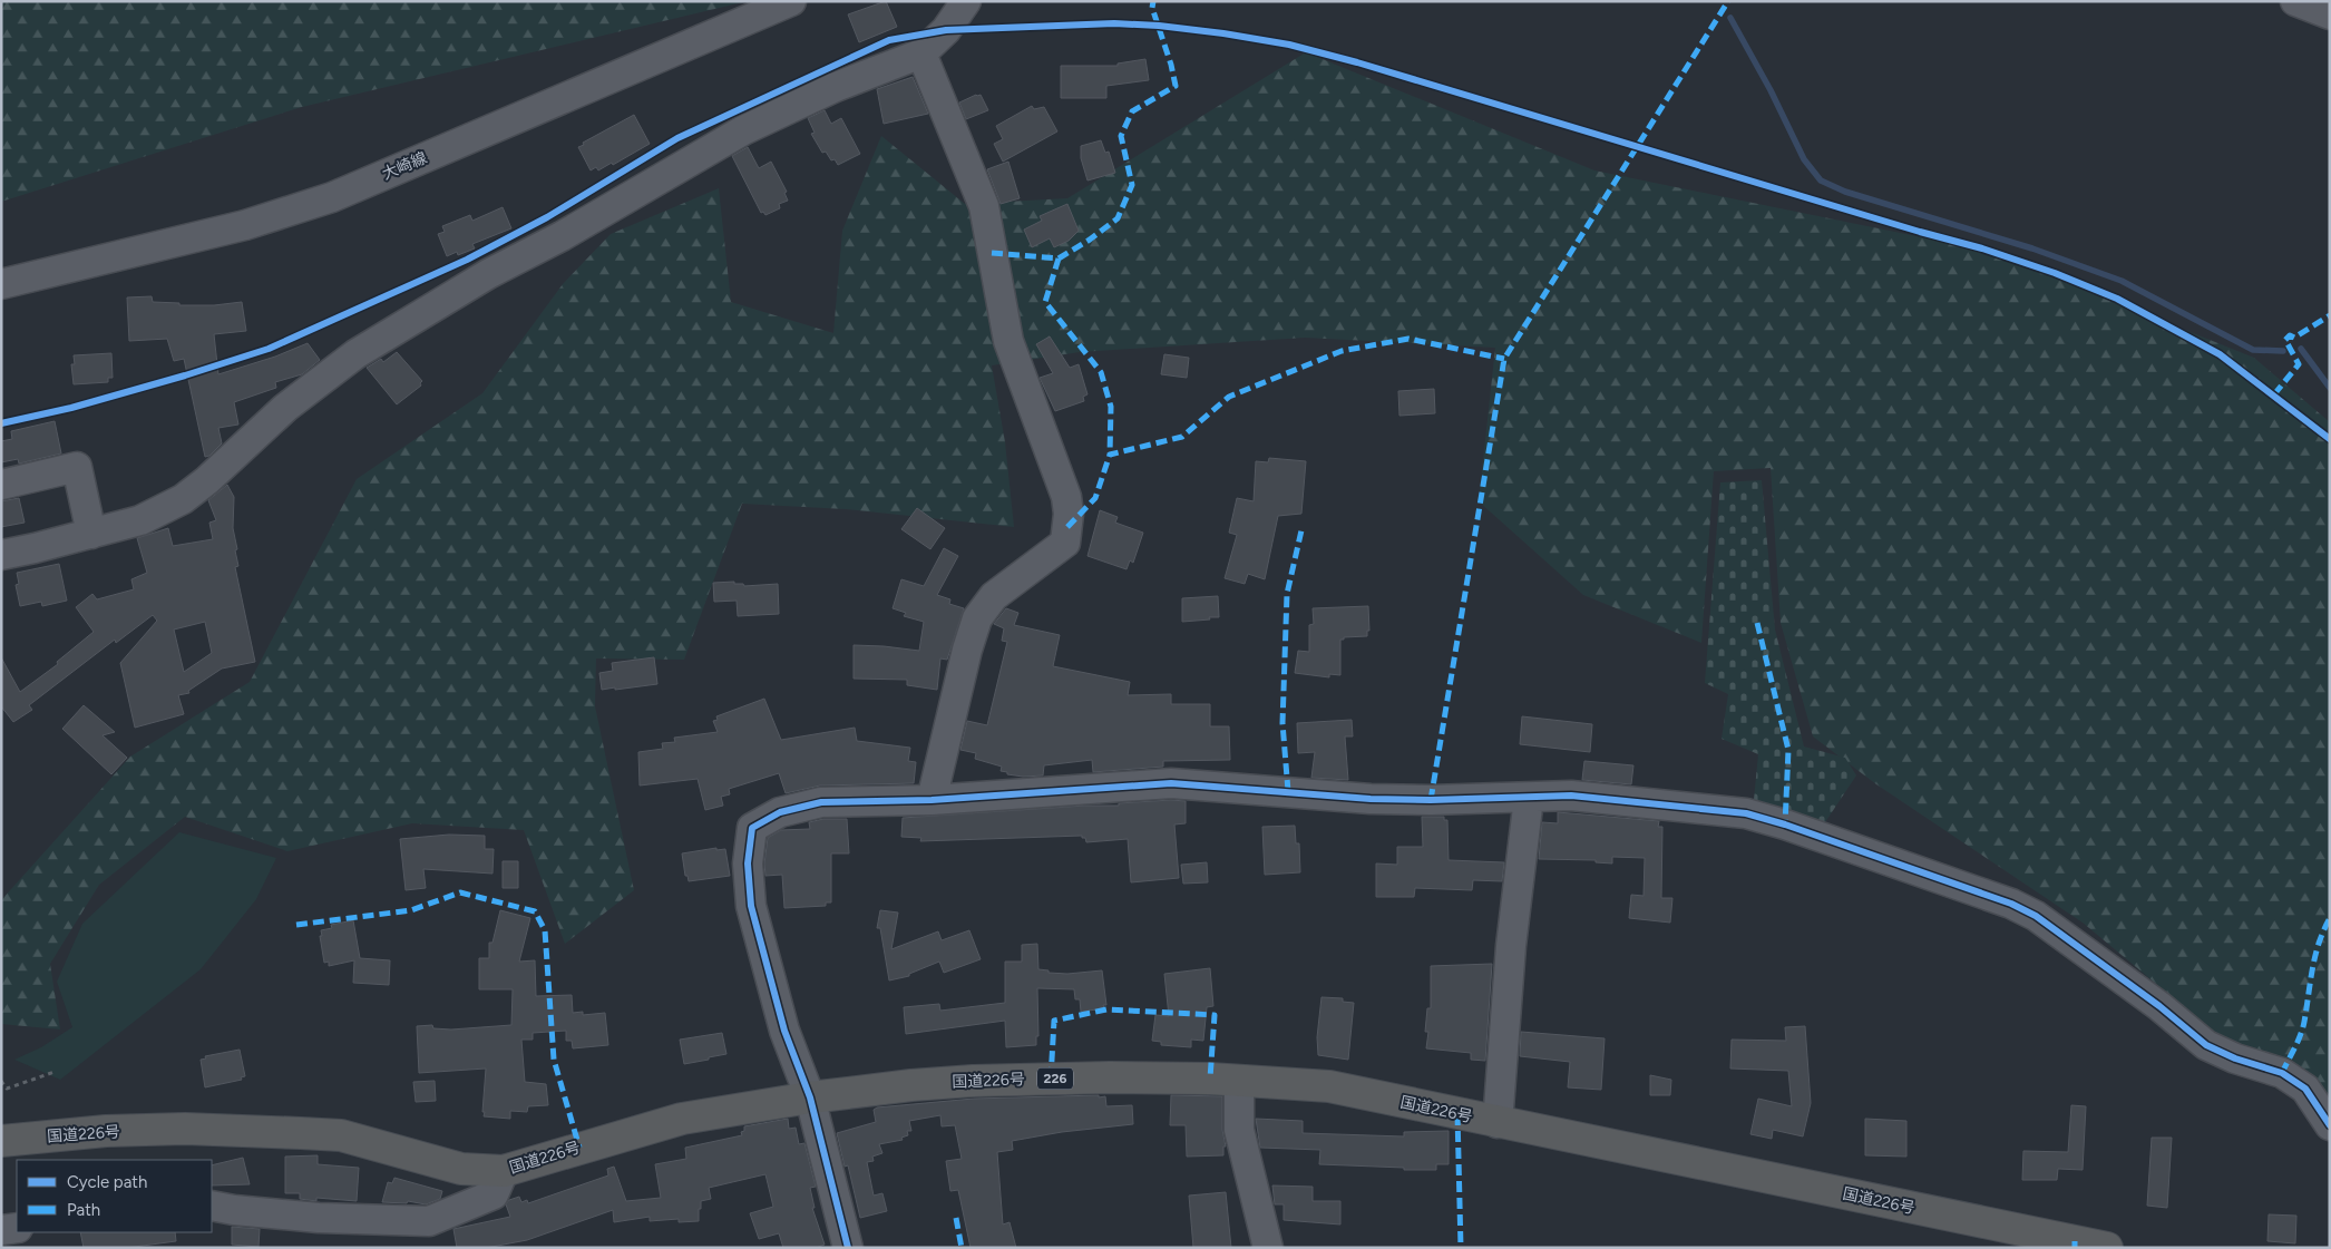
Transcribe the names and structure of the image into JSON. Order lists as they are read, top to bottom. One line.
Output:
{"streets":{"highway":["226","国道226号"],"street":["大崎線"]},"legend":["Cycle path","Path"]}
